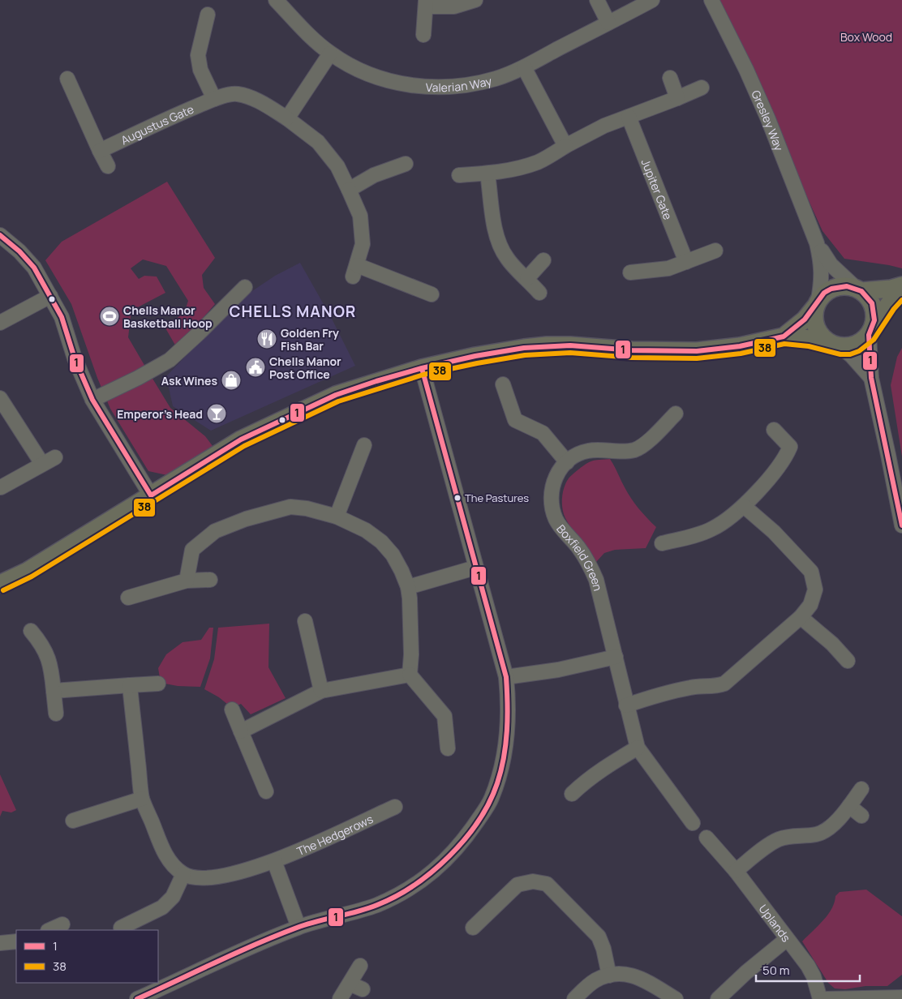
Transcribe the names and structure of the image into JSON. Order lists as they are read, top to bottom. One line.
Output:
{"streets":{"street":["Valerian Way","Gresley Way","Augustus Gate","Jupiter Gate","Boxfield Green","The Hedgerows","Uplands"]},"districts":["CHELLS MANOR"],"parks":["Box Wood"],"places":{"sports":["Chells Manor Basketball Hoop"],"restaurant":["Golden Fry Fish Bar"],"public building":["Chells Manor Post Office"],"shop":["Ask Wines"],"bar":["Emperor's Head"],"other":["The Pastures"]},"lines":["transit line 1","transit line 38"],"legend":["1","38"],"scale_bar":"50 m"}
